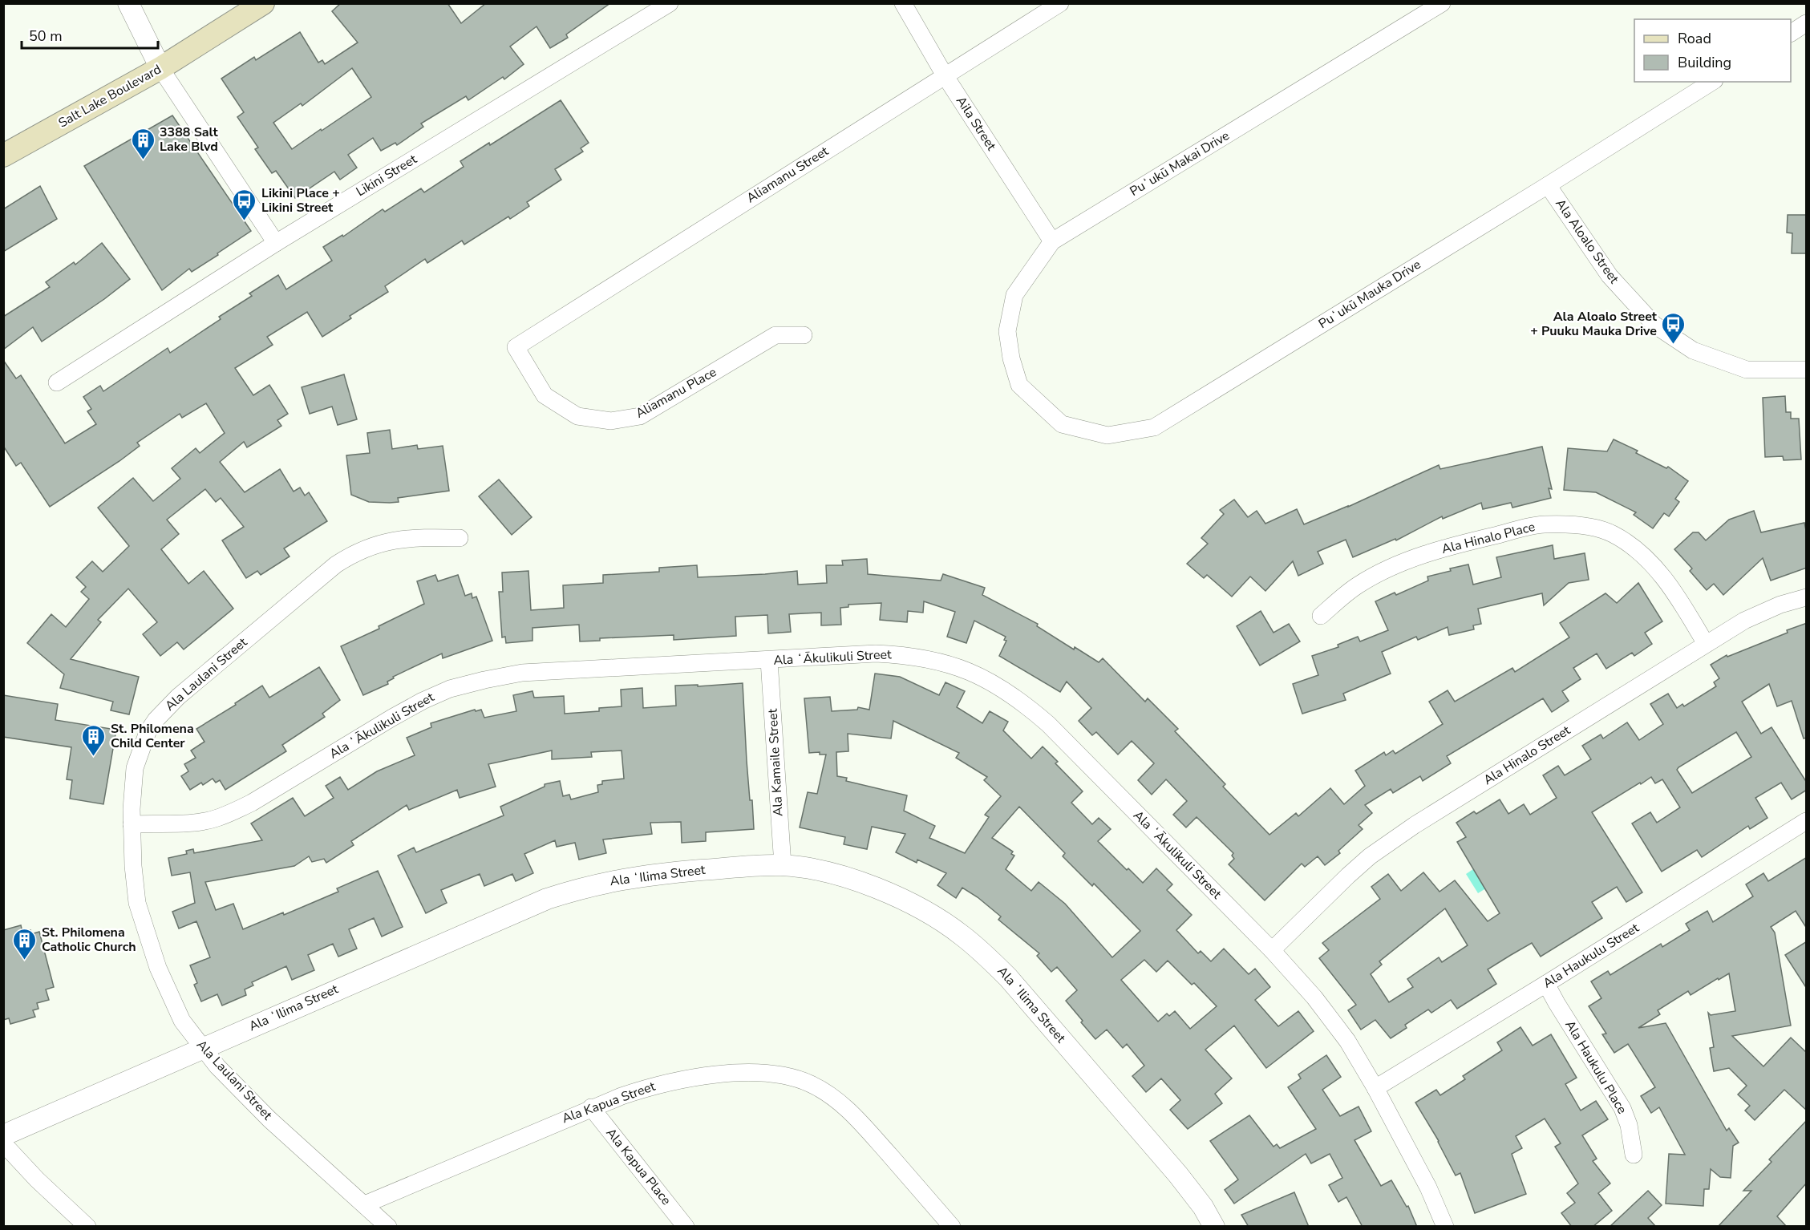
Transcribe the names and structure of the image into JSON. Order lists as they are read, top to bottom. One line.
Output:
{"streets":{"main road":["Salt Lake Boulevard"],"street":["Aila Street","Puʻukū Makai Drive","Aliamanu Street","Likini Street","Ala Aloalo Street","Puʻukū Mauka Drive","Aliamanu Place","Ala Hinalo Place","Ala ʻĀkulikuli Street","Ala Laulani Street","Ala Hinalo Street","Ala Kamaile Street","Ala ʻIlima Street","Ala Haukulu Street","Ala Haukulu Place","Ala Kapua Street","Ala Kapua Place"]},"crossings":[["Aila Street","Puʻukū Makai Drive"],["Aila Street","Aliamanu Street"],["Puʻukū Makai Drive","Puʻukū Mauka Drive"],["Aliamanu Street","Aliamanu Place"],["Ala Aloalo Street","Puʻukū Mauka Drive"],["Ala Hinalo Place","Ala Hinalo Street"],["Ala ʻĀkulikuli Street","Ala Laulani Street"],["Ala ʻĀkulikuli Street","Ala Hinalo Street"],["Ala ʻĀkulikuli Street","Ala Kamaile Street"],["Ala ʻĀkulikuli Street","Ala Haukulu Street"],["Ala Laulani Street","Ala ʻIlima Street"],["Ala Laulani Street","Ala Kapua Street"],["Ala Kamaile Street","Ala ʻIlima Street"],["Ala Haukulu Street","Ala Haukulu Place"],["Ala Kapua Street","Ala Kapua Place"]],"places":{"building":["3388 Salt Lake Blvd","St. Philomena Child Center","St. Philomena Catholic Church"],"bus stop":["Likini Place + Likini Street","Ala Aloalo Street + Puuku Mauka Drive"]},"legend":["Road","Building"],"scale_bar":"50 m"}
